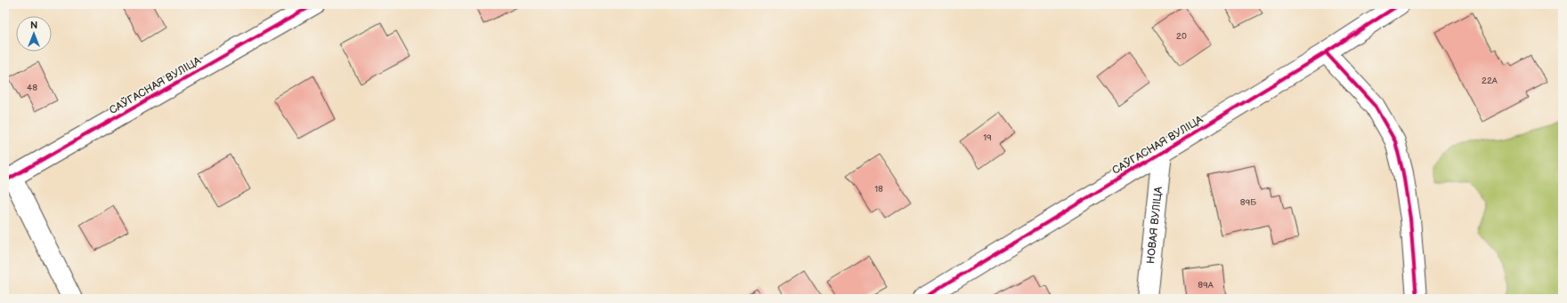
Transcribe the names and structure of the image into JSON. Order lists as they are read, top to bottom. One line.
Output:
{"streets":{"street":["САЎГАСНАЯ ВУЛІЦА","НОВАЯ ВУЛІЦА"]},"crossings":[["САЎГАСНАЯ ВУЛІЦА","НОВАЯ ВУЛІЦА"]],"house_numbers":["20","22А","48","19","18","89Б","89А"],"north":"top"}
